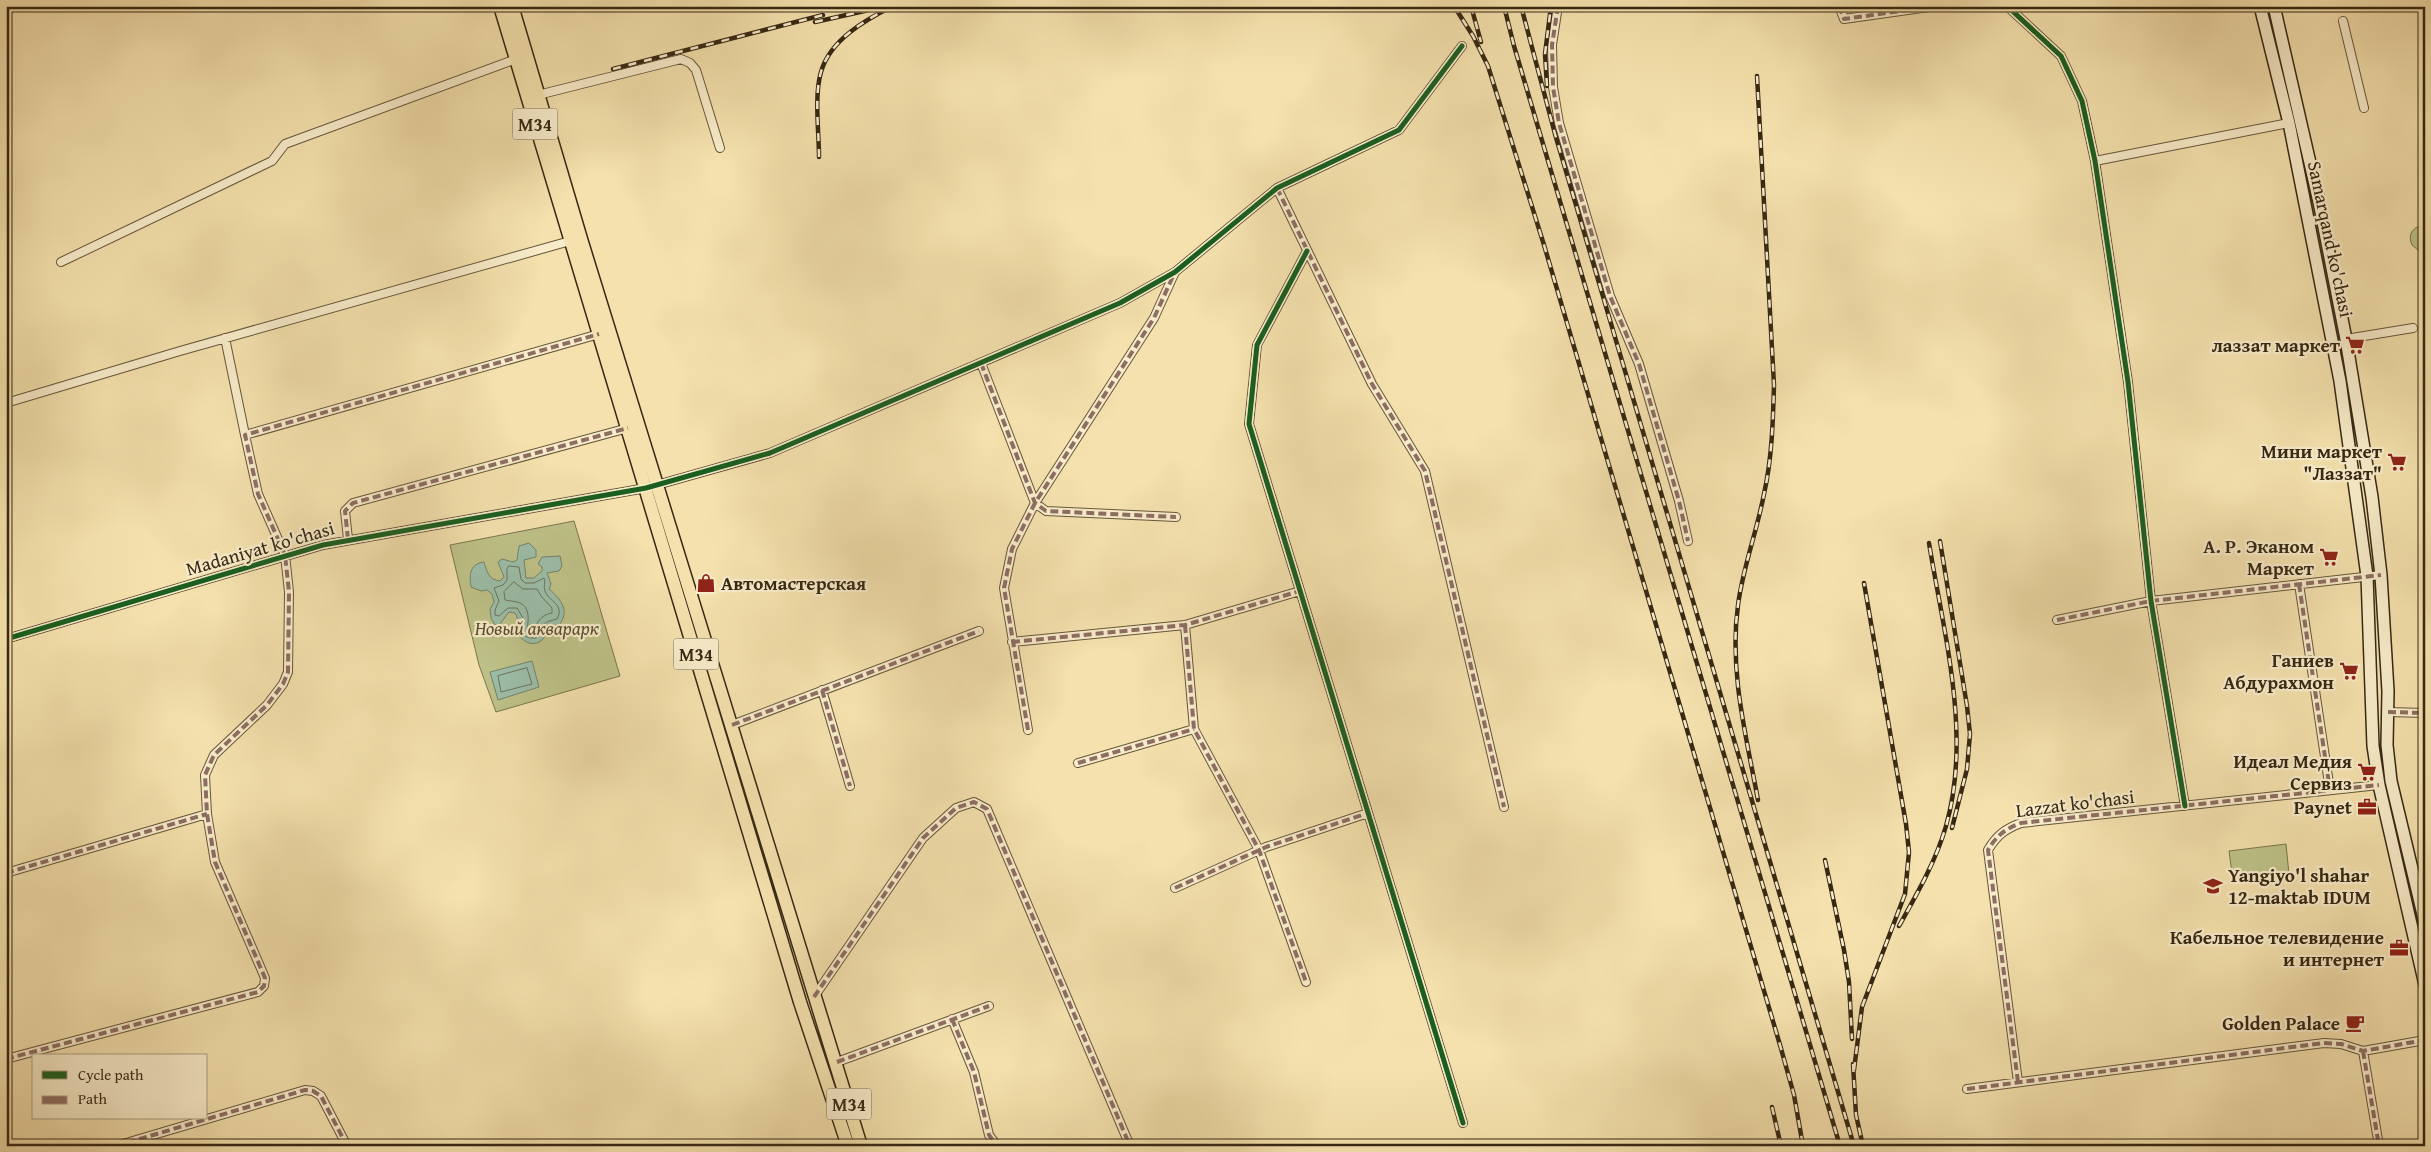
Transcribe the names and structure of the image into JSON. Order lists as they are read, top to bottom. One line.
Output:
{"streets":{"main road":["M34","Samarqand ko'chasi"],"street":["Madaniyat ko'chasi","Lazzat ko'chasi"]},"crossings":[["M34","Madaniyat ko'chasi"],["Samarqand ko'chasi","Lazzat ko'chasi"]],"parks":["Новый акварарк"],"places":{"supermarket":["лаззат маркет","Мини маркет \"Лаззат\"","А. Р. Эканом Маркет","Ганиев Абдурахмон","Идеал Медия Сервиз"],"shop":["Автомастерская"],"office":["Paynet","Кабельное телевидение и интернет"],"school or university":["Yangiyo'l shahar 12-maktab IDUM"],"cafe":["Golden Palace"]},"legend":["Cycle path","Path"]}
